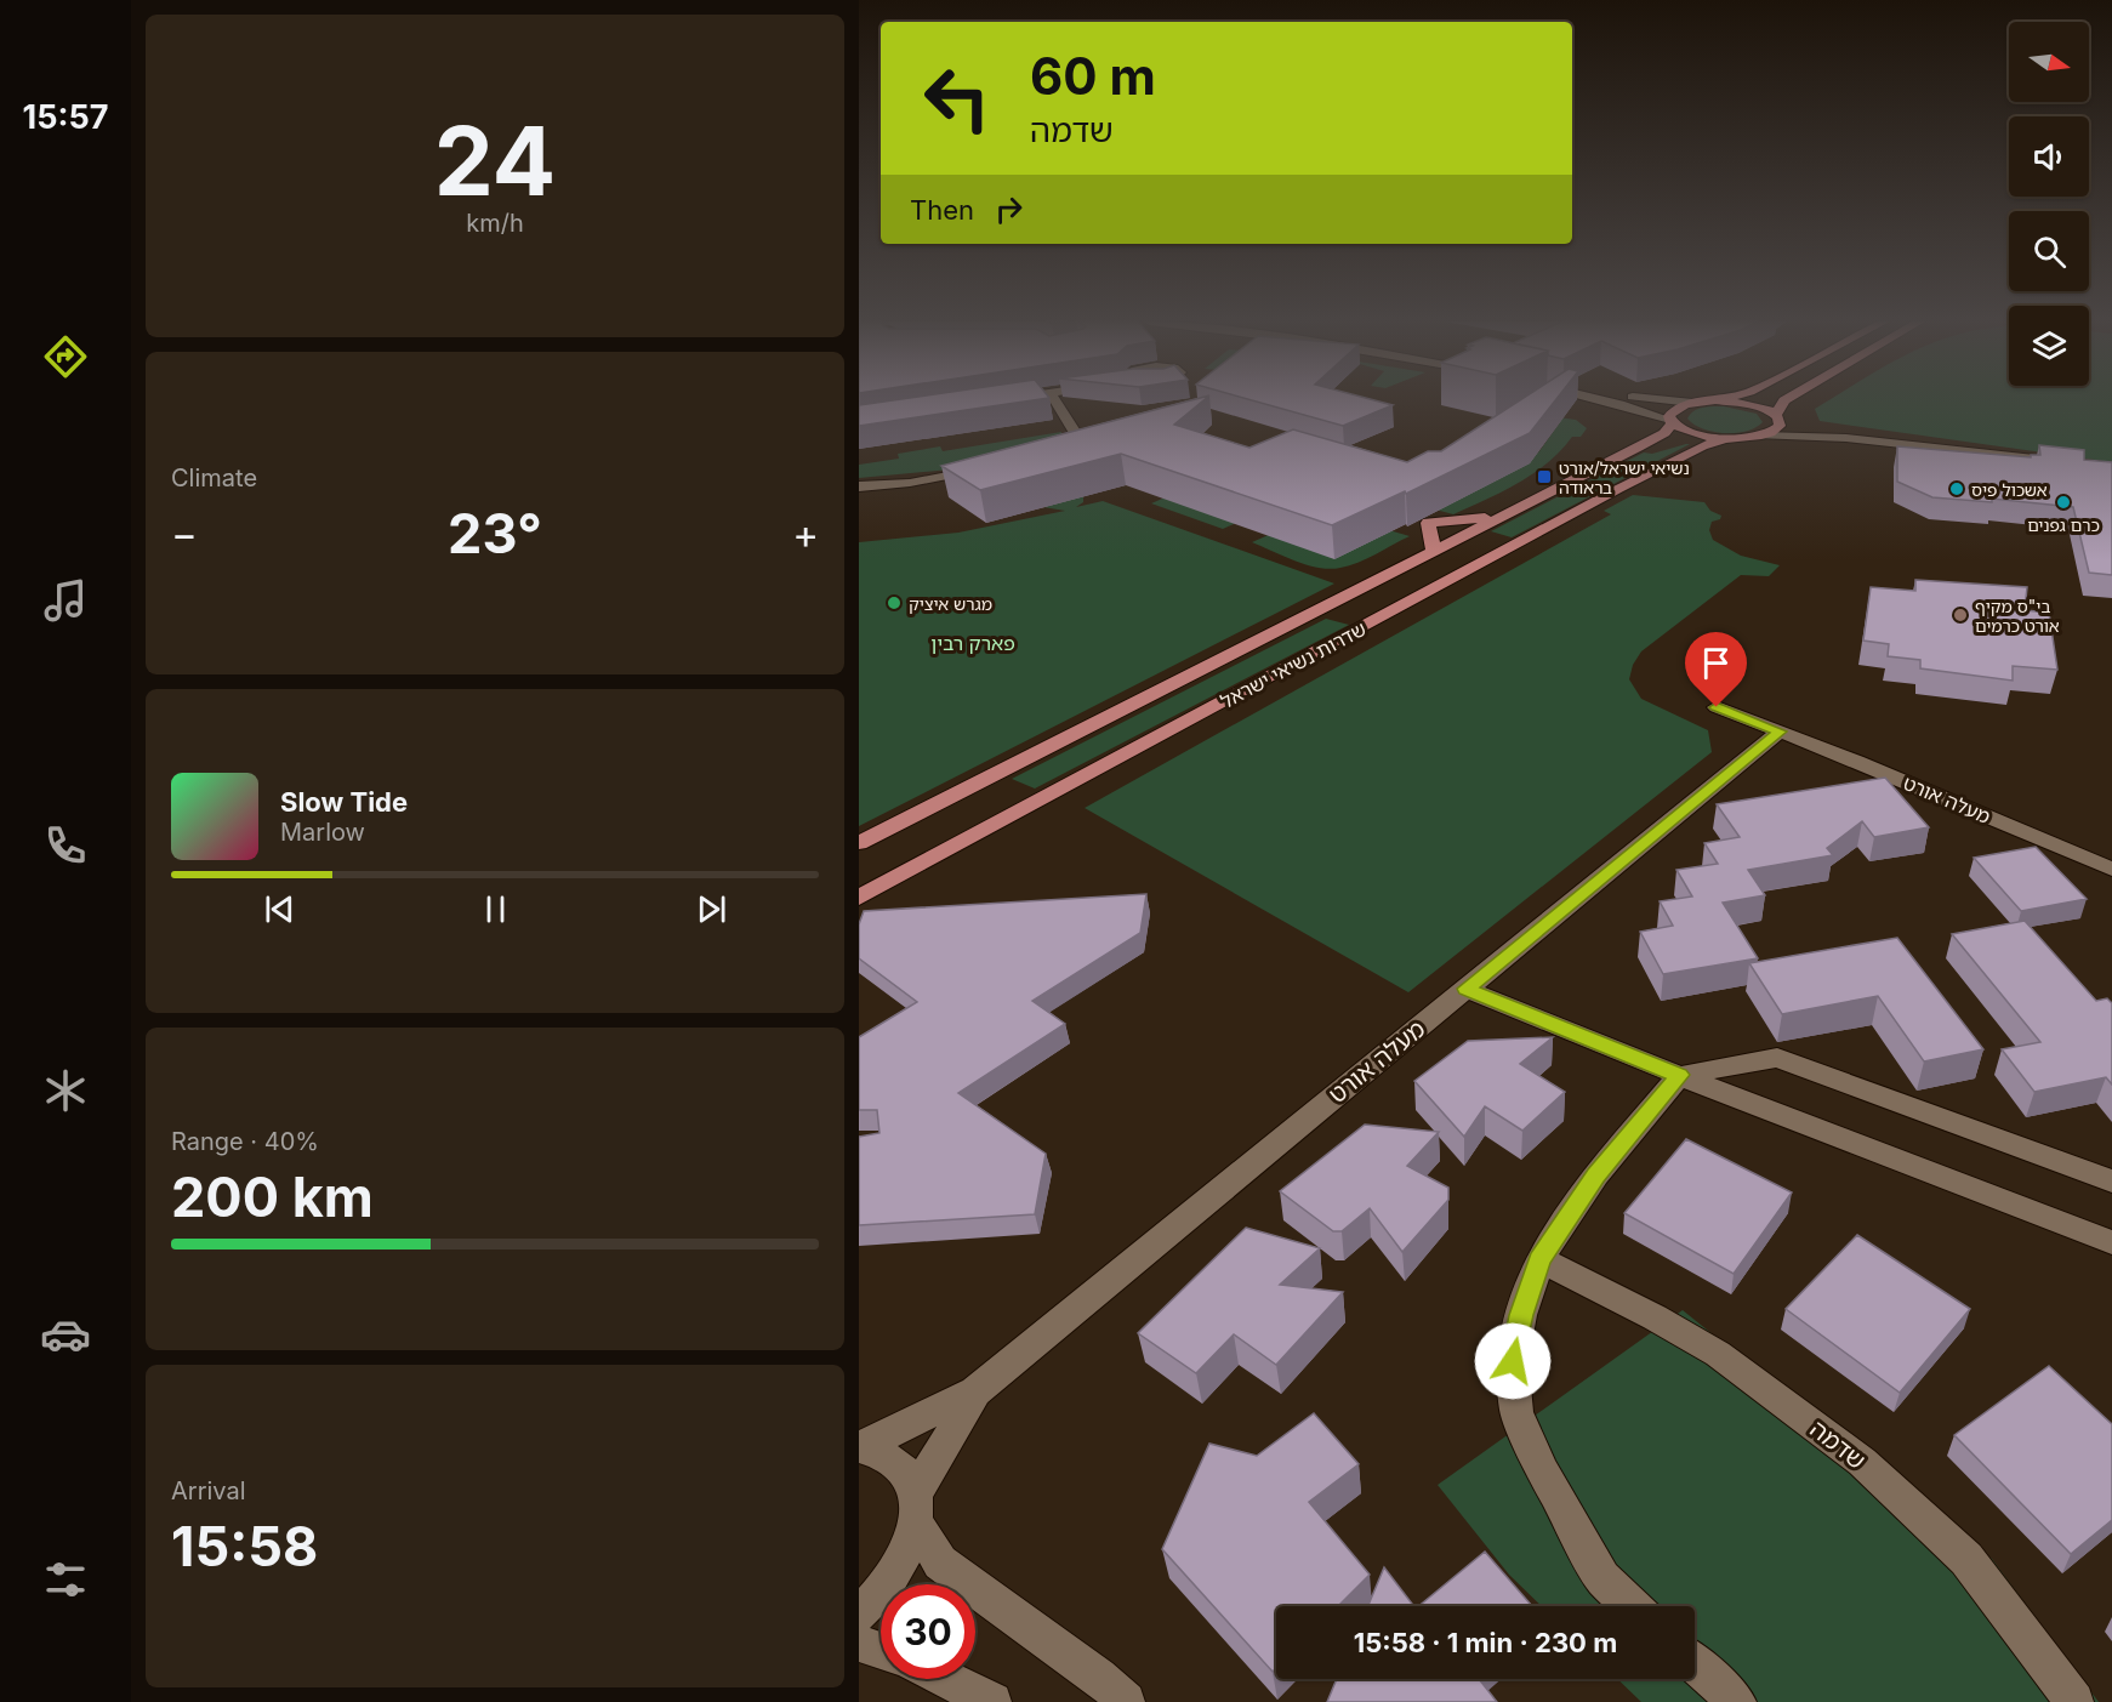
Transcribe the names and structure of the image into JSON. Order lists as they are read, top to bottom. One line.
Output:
{"streets":{"main road":["שדרות נשיאי ישראל"],"street":["מעלה אורט","שדמה"]},"parks":["פארק רבין"],"places":{"transit":["נשיאי ישראל/אורט בראודה"],"other":["אשכול פיס","כרם גפנים","מגרש איציק","בי\"ס מקיף אורט כרמים"]},"north":"right","page":{"tabs":"15:57","tile":[["24","km/h"],"Climate",["Range · 40%","200 km"],["Arrival","15:58"]],"turn":["60 m","שדמה"],"then":"Then","heat":["−","23°","+"],"song":["Slow Tide","Marlow"],"limit":"30","trip":"15:58 · 1 min · 230 m"}}
